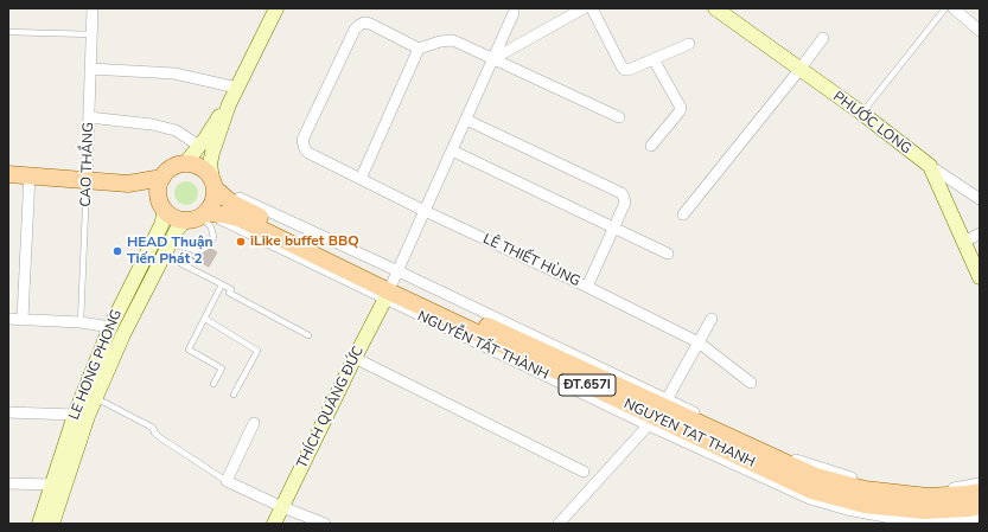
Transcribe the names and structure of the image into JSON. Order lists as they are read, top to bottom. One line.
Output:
{"streets":{"main road":["PHƯỚC LONG","LE HONG PHONG","ĐT.657I","THÍCH QUẢNG ĐỨC","NGUYEN TAT THANH"],"street":["CAO THẮNG","LÊ THIẾT HÙNG","NGUYỄN TẤT THÀNH"]},"crossings":[["NGUYỄN TẤT THÀNH","THÍCH QUẢNG ĐỨC"],["NGUYỄN TẤT THÀNH","NGUYEN TAT THANH"],["LE HONG PHONG","NGUYEN TAT THANH"],["THÍCH QUẢNG ĐỨC","NGUYEN TAT THANH"]],"places":["iLike buffet BBQ","HEAD Thuận Tiến Phát 2"]}
